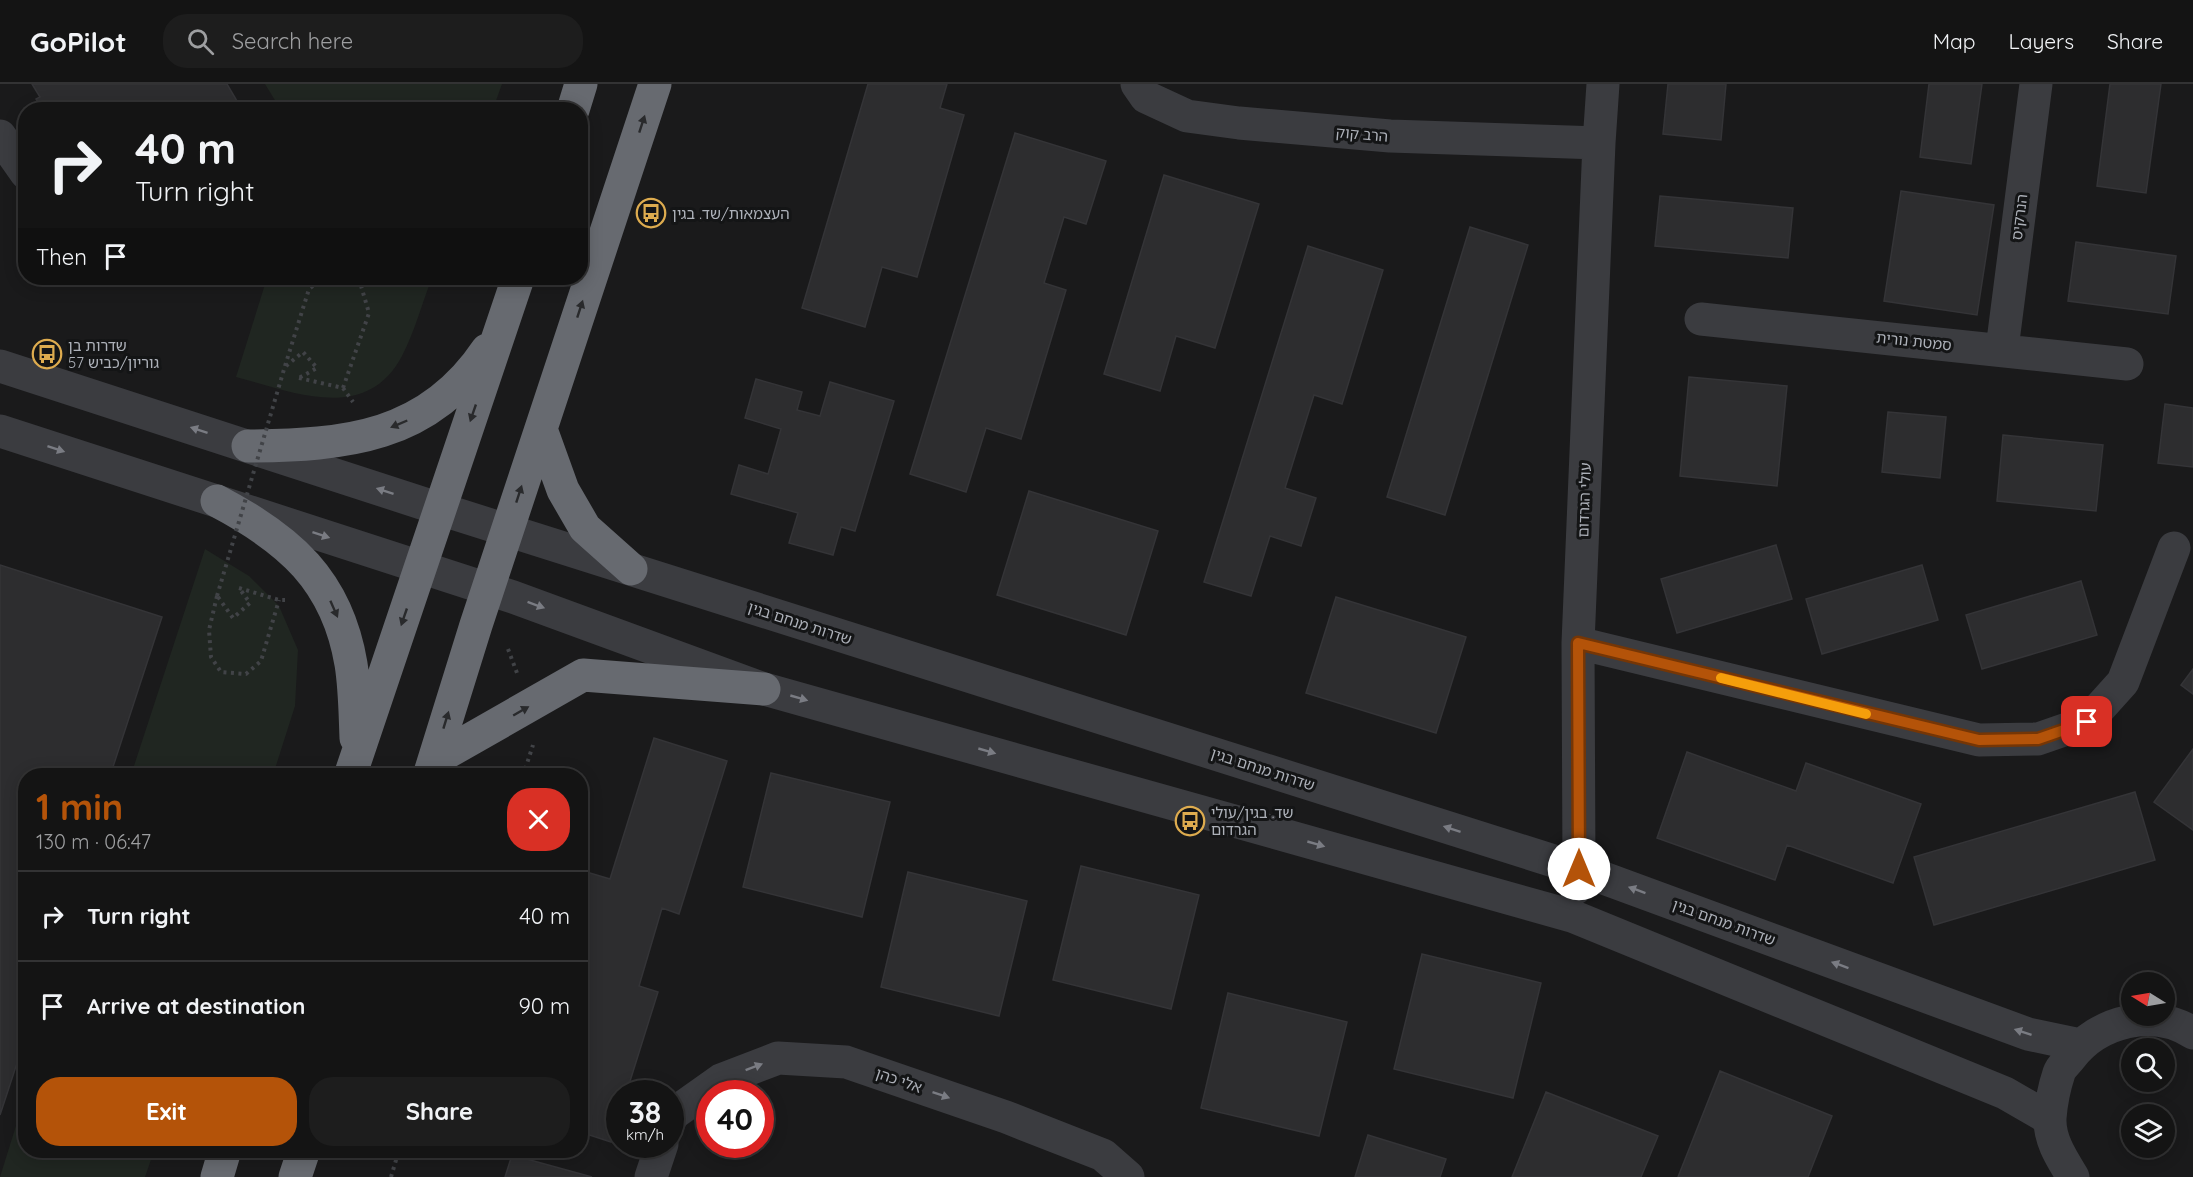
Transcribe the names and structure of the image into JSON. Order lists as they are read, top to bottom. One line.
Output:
{"streets":{"street":["הרב קוק","הנרקיס","סמטת נורית","עולי הגרדום","שדרות מנחם בגין","אלי כהן"]},"crossings":[["הרב קוק","עולי הגרדום"],["הנרקיס","סמטת נורית"],["עולי הגרדום","שדרות מנחם בגין"]],"one_way":["אלי כהן"],"places":{"bus stop":["העצמאות/שד. בגין","שדרות בן גוריון/כביש 57","שד. בגין/עולי הגרדום"]},"north":"left","page":{"header":"GoPilot","search":"Search here","nav":["Map","Layers","Share"],"turn":["40 m","Turn right"],"then":"Then","heading":["1 min","130 m · 06:47"],"list":[{"name":"Turn right","value":"40 m"},{"name":"Arrive at destination","value":"90 m"}],"buttons":["Exit","Share"],"speed":"38 km/h","limit":"40"}}
